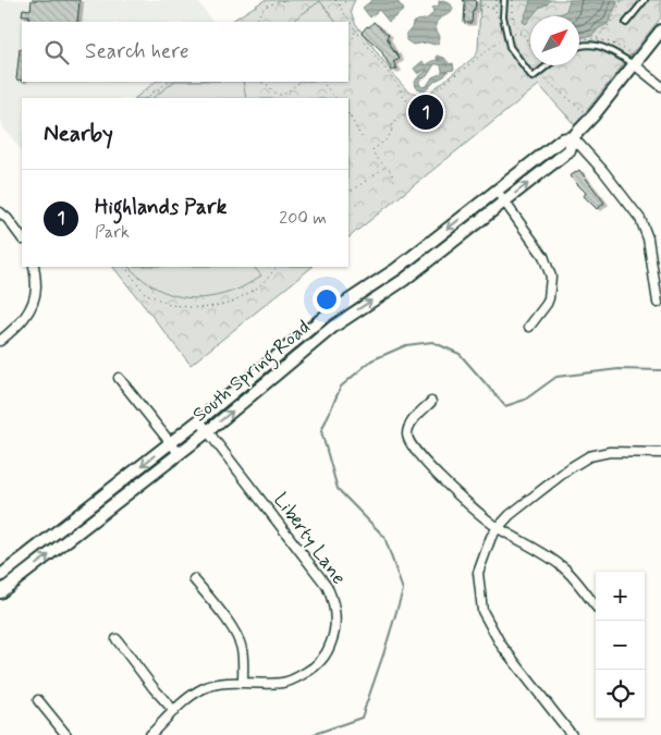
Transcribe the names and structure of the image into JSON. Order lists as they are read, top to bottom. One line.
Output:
{"streets":{"main road":["South Spring Road"],"street":["Liberty Lane"]},"crossings":[["South Spring Road","Liberty Lane"]],"north":"top right","page":{"search":"Search here","pins":"1","heading":"Nearby","list":[{"mark":"1","name":"Highlands Park","note":"Park","value":"200 m"}],"map_buttons":["+","−"]}}
